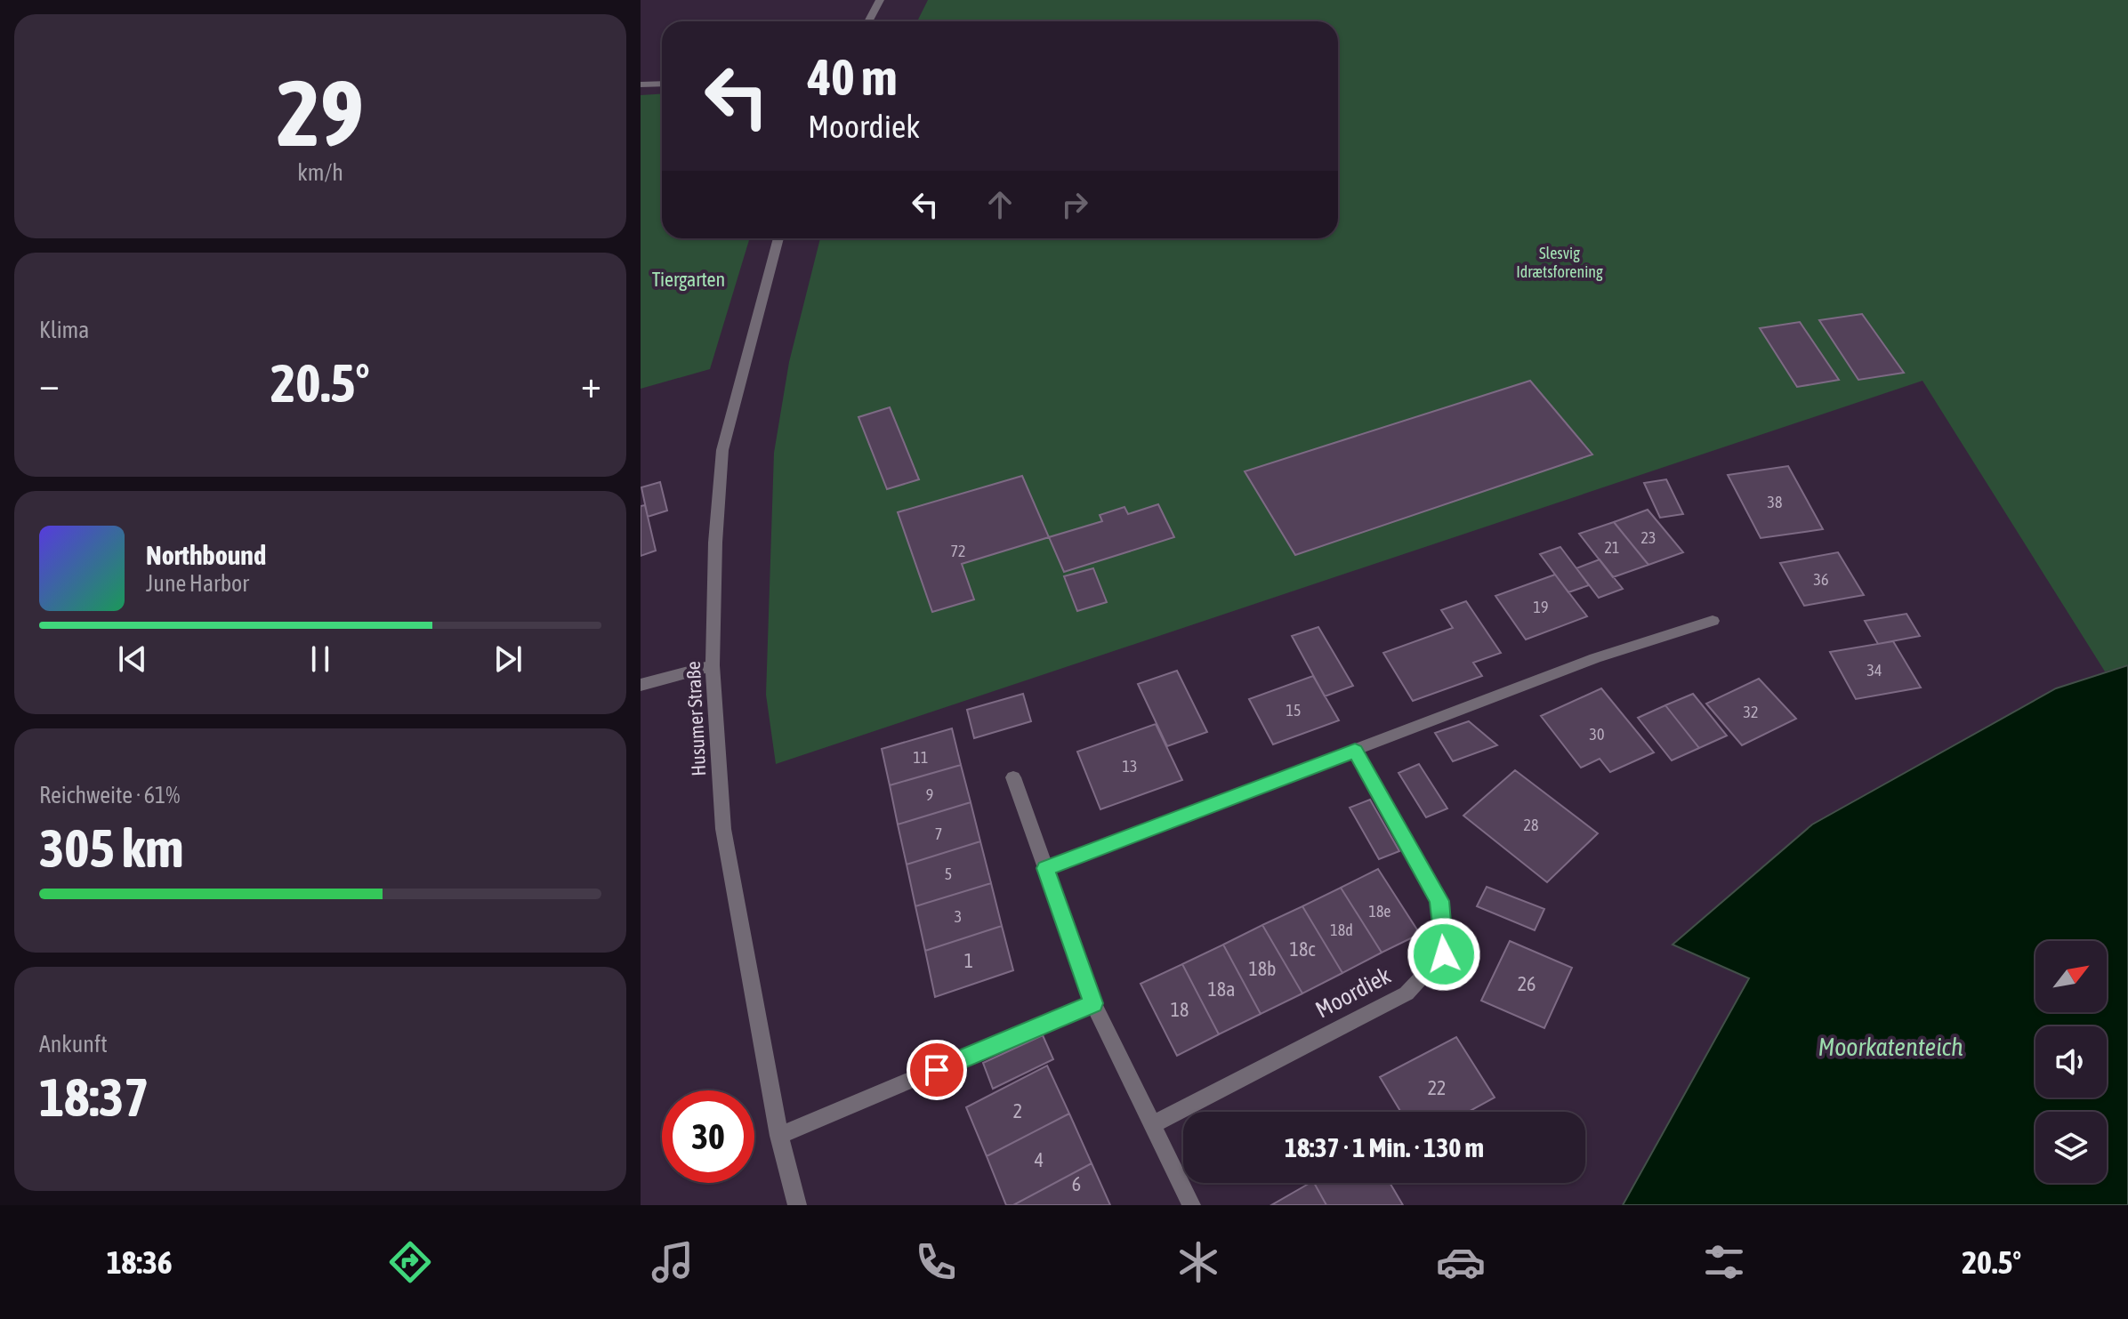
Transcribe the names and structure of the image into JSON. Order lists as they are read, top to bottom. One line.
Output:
{"streets":{"street":["Husumer Straße","Moordiek"]},"water":["Moorkatenteich"],"parks":["Slesvig Idrætsforening","Tiergarten"],"house_numbers":["38","23","21","72","36","19","34","15","32","30","11","13","9","28","7","5","18e","3","18d","18c","1","18b","26","18a","18","22","2","4","6"],"north":"top right","page":{"tile":[["29","km/h"],"Klima",["Reichweite · 61%","305 km"],["Ankunft","18:37"]],"turn":["40 m","Moordiek"],"heat":["−","20.5°","+"],"song":["Northbound","June Harbor"],"limit":"30","trip":"18:37 · 1 Min. · 130 m","tabs":["18:36","20.5°"]}}
